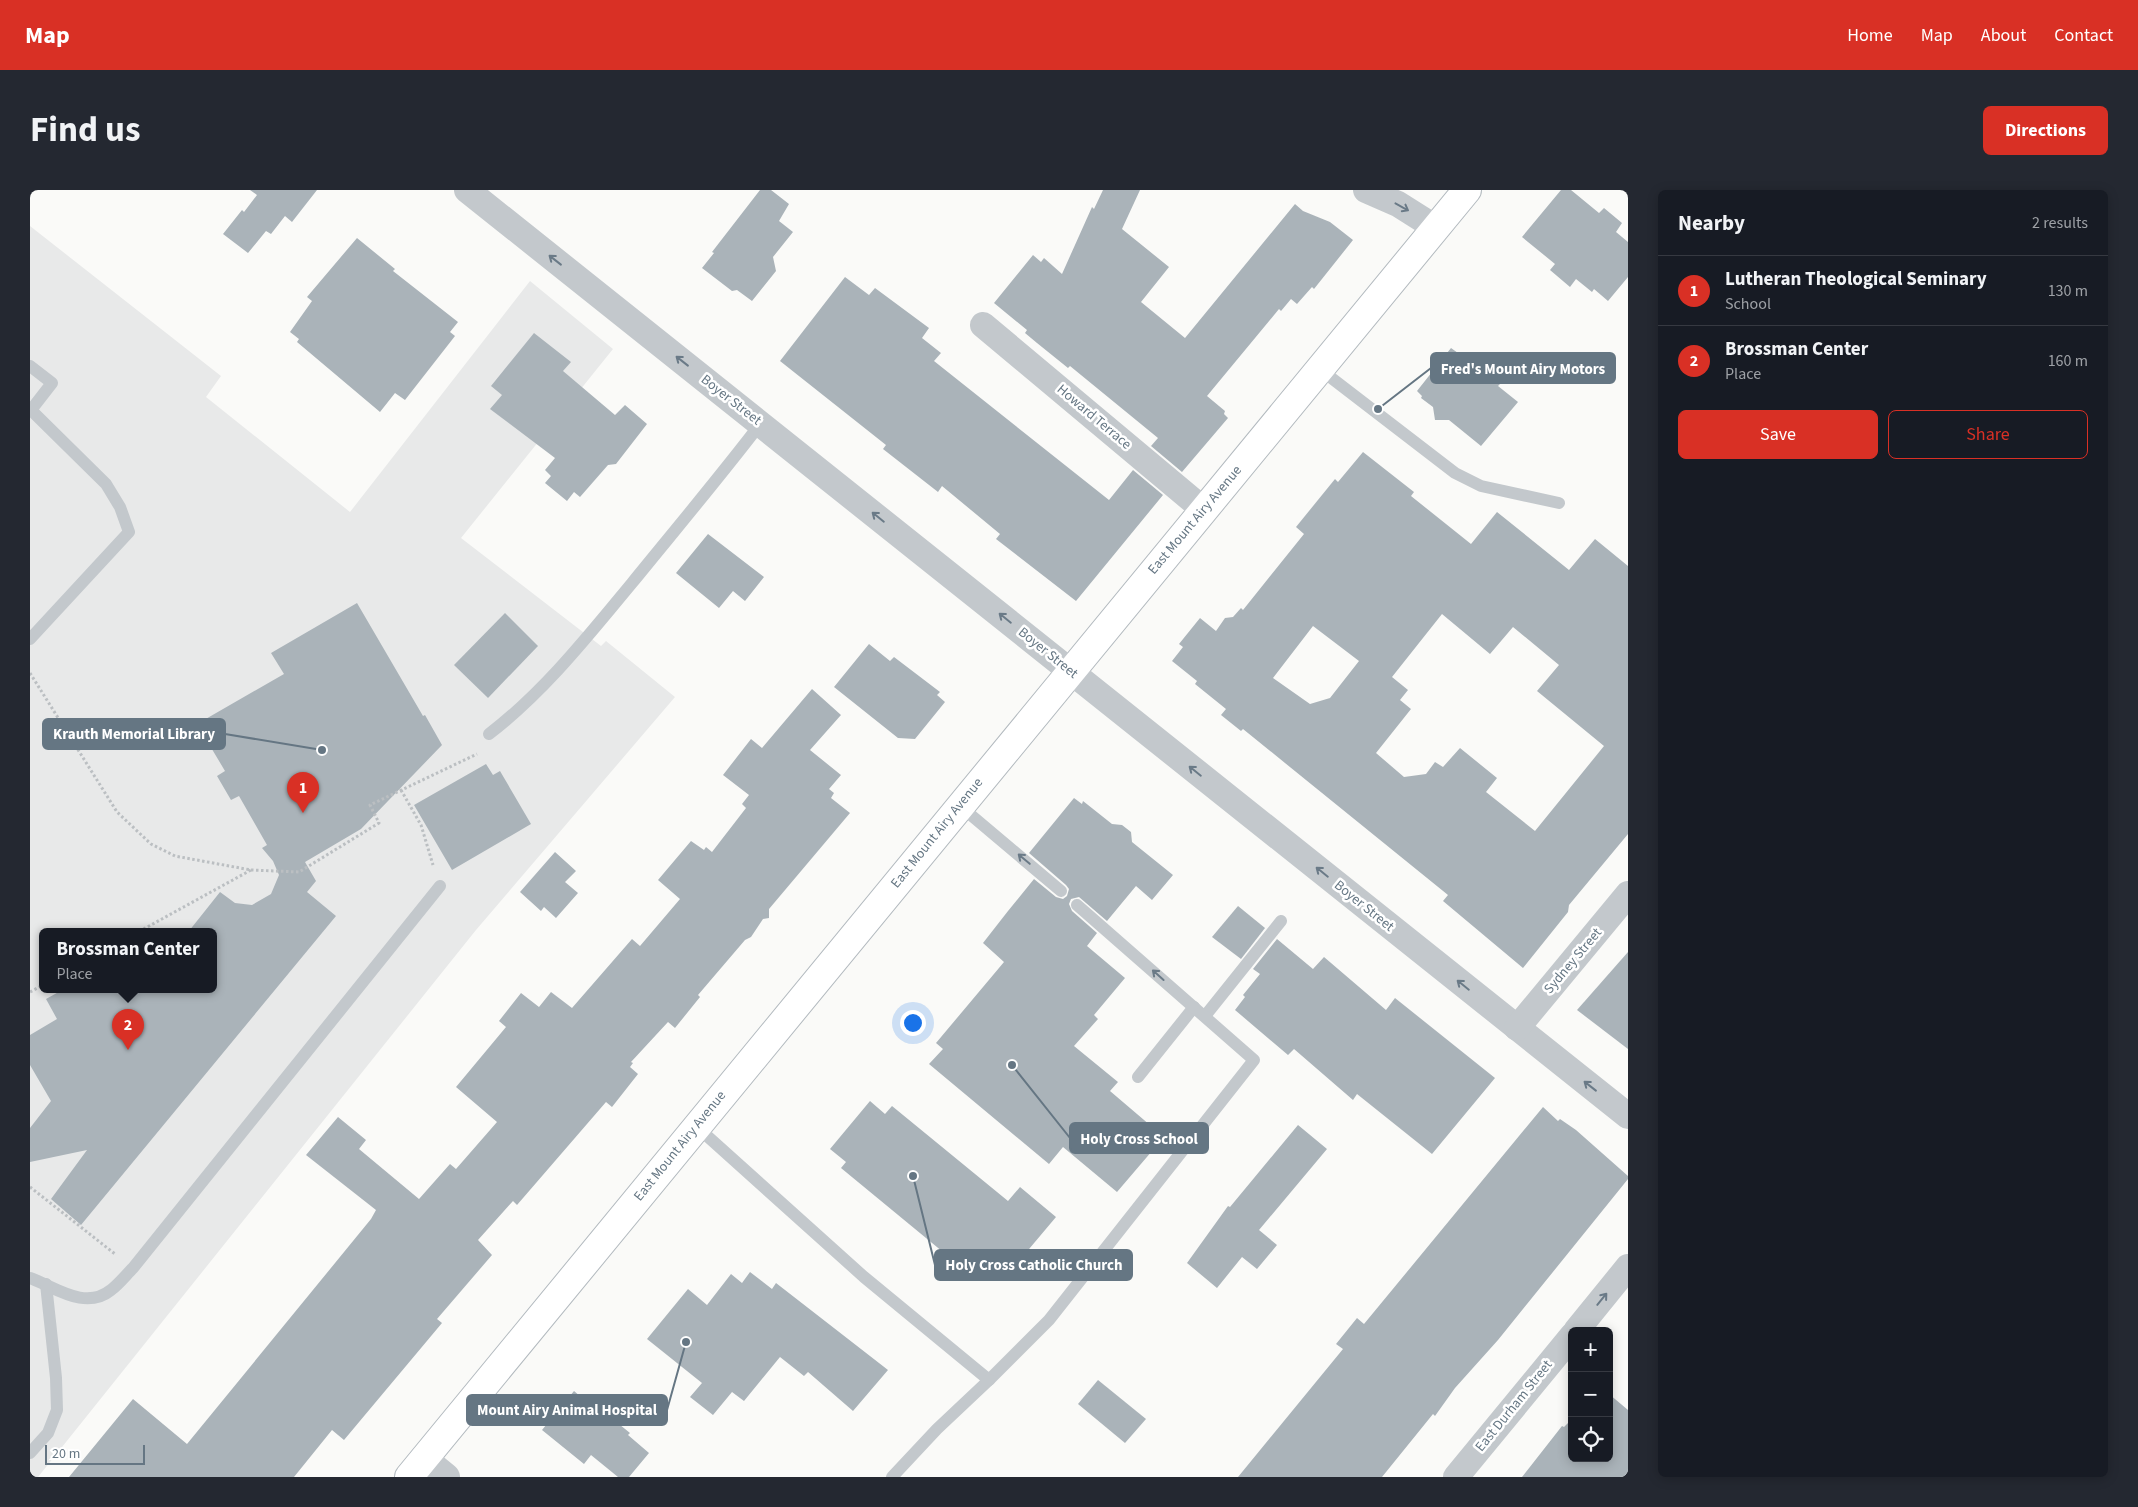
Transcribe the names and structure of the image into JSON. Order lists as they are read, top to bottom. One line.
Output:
{"streets":{"main road":["East Mount Airy Avenue"],"street":["Boyer Street","Howard Terrace","Sydney Street","East Durham Street"]},"crossings":[["Boyer Street","East Mount Airy Avenue"],["Boyer Street","Sydney Street"],["Howard Terrace","East Mount Airy Avenue"]],"one_way":["Boyer Street"],"places":["Fred's Mount Airy Motors","Krauth Memorial Library","Holy Cross School","Holy Cross Catholic Church","Mount Airy Animal Hospital"],"scale_bar":"20 m","page":{"header":"Map","nav":["Home","Map","About","Contact"],"title":"Find us","buttons":["Directions",["Save","Share"]],"heading":["Nearby","2 results"],"list":[{"mark":"1","name":"Lutheran Theological Seminary","note":"School","value":"130 m"},{"mark":"2","name":"Brossman Center","note":"Place","value":"160 m"}],"pins":["1","2"],"popup":["Brossman Center","Place"],"map_buttons":["+","−"],"scale":"20 m"}}
